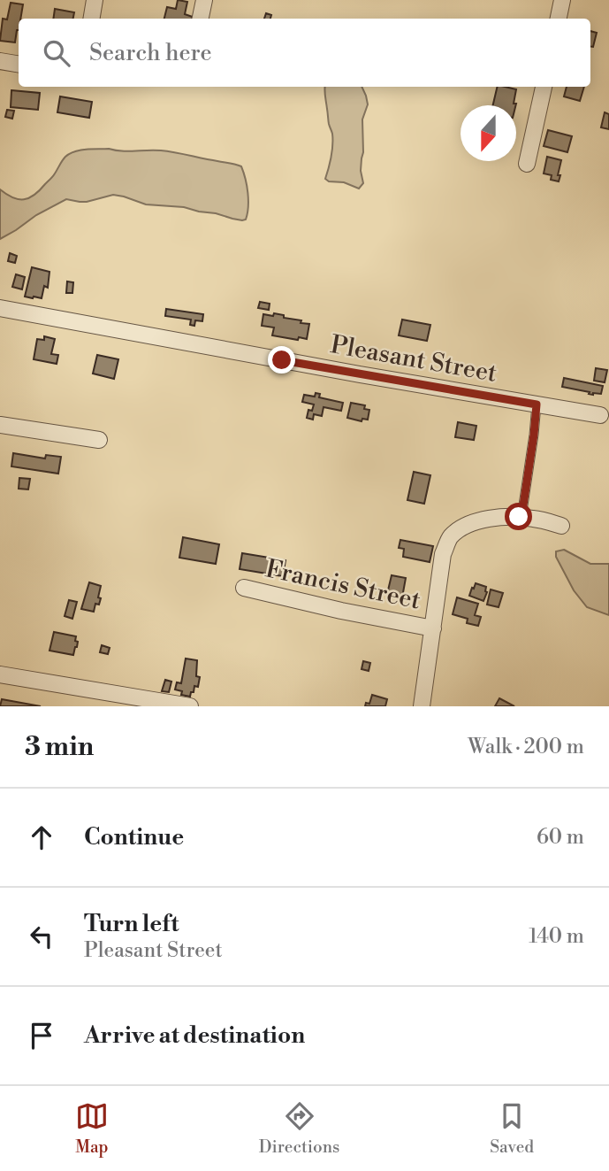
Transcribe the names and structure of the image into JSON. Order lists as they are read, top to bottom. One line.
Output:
{"streets":{"street":["Pleasant Street","Francis Street"]},"north":"bottom","page":{"search":"Search here","heading":["3 min","Walk · 200 m"],"list":[["Continue","60 m"],["Turn left","Pleasant Street","140 m"],"Arrive at destination"],"nav":["Map","Directions","Saved"]}}
